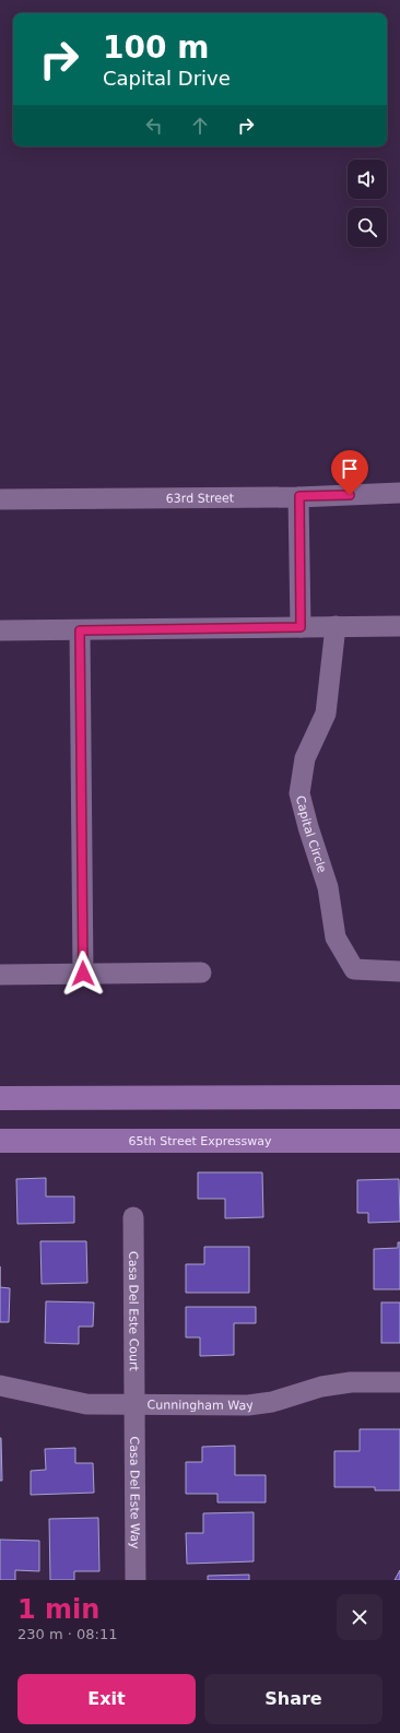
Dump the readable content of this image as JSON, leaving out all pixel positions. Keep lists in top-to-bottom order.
{
  "streets": {
    "main road": ["65th Street Expressway"],
    "street": [
      "63rd Street",
      "Capital Circle",
      "Casa Del Este Court",
      "Cunningham Way",
      "Casa Del Este Way"
    ]
  },
  "crossings": [
    ["Casa Del Este Court", "Cunningham Way"],
    ["Casa Del Este Court", "Casa Del Este Way"],
    ["Cunningham Way", "Casa Del Este Way"]
  ],
  "page": {
    "turn": ["100 m", "Capital Drive"],
    "heading": ["1 min", "230 m · 08:11"],
    "buttons": ["Exit", "Share"]
  }
}
